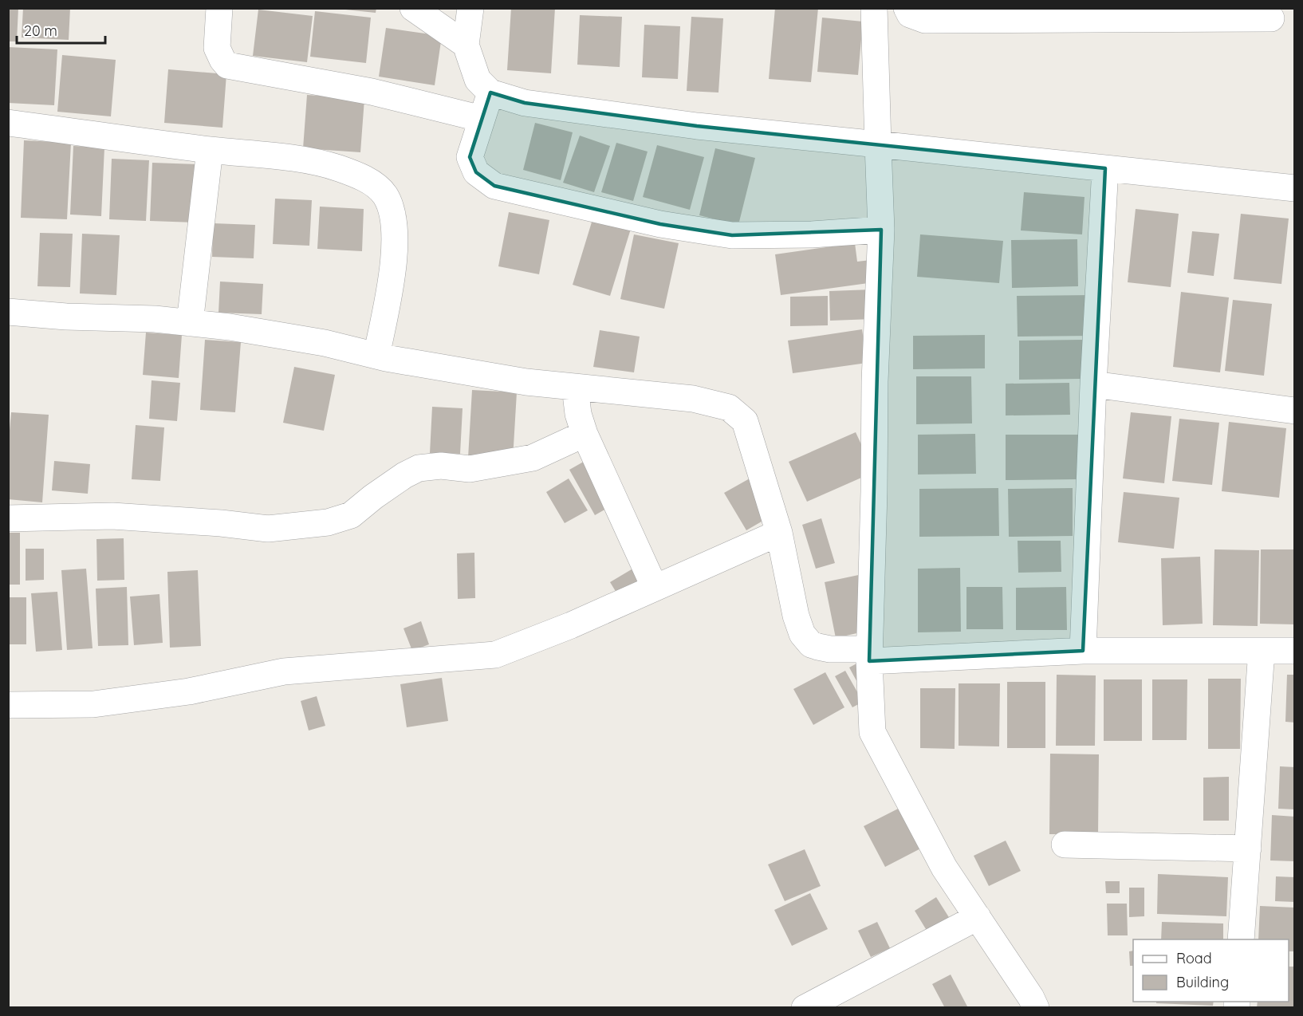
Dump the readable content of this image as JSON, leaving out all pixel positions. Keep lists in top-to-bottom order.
{
  "legend": ["Road", "Building"],
  "scale_bar": "20 m"
}
